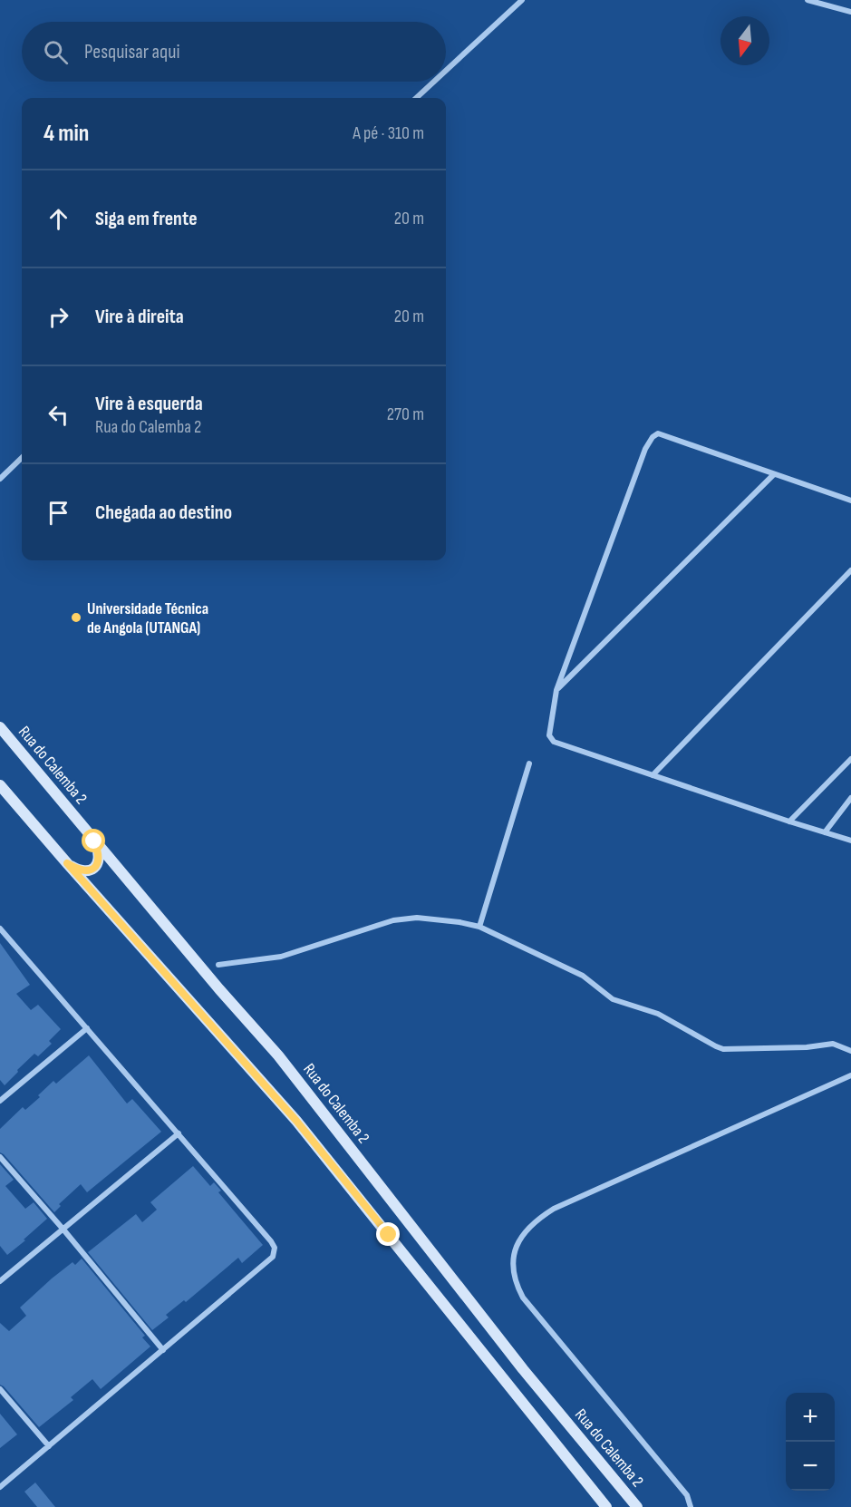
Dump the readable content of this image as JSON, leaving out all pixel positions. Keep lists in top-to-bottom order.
{
  "streets": {
    "main road": ["Rua do Calemba 2"]
  },
  "places": ["Universidade Técnica de Angola (UTANGA)"],
  "north": "bottom",
  "page": {
    "search": "Pesquisar aqui",
    "heading": ["4 min", "A pé · 310 m"],
    "list": [
      ["Siga em frente", "20 m"],
      ["Vire à direita", "20 m"],
      ["Vire à esquerda", "Rua do Calemba 2", "270 m"],
      "Chegada ao destino"
    ],
    "map_buttons": ["+", "−"]
  }
}
